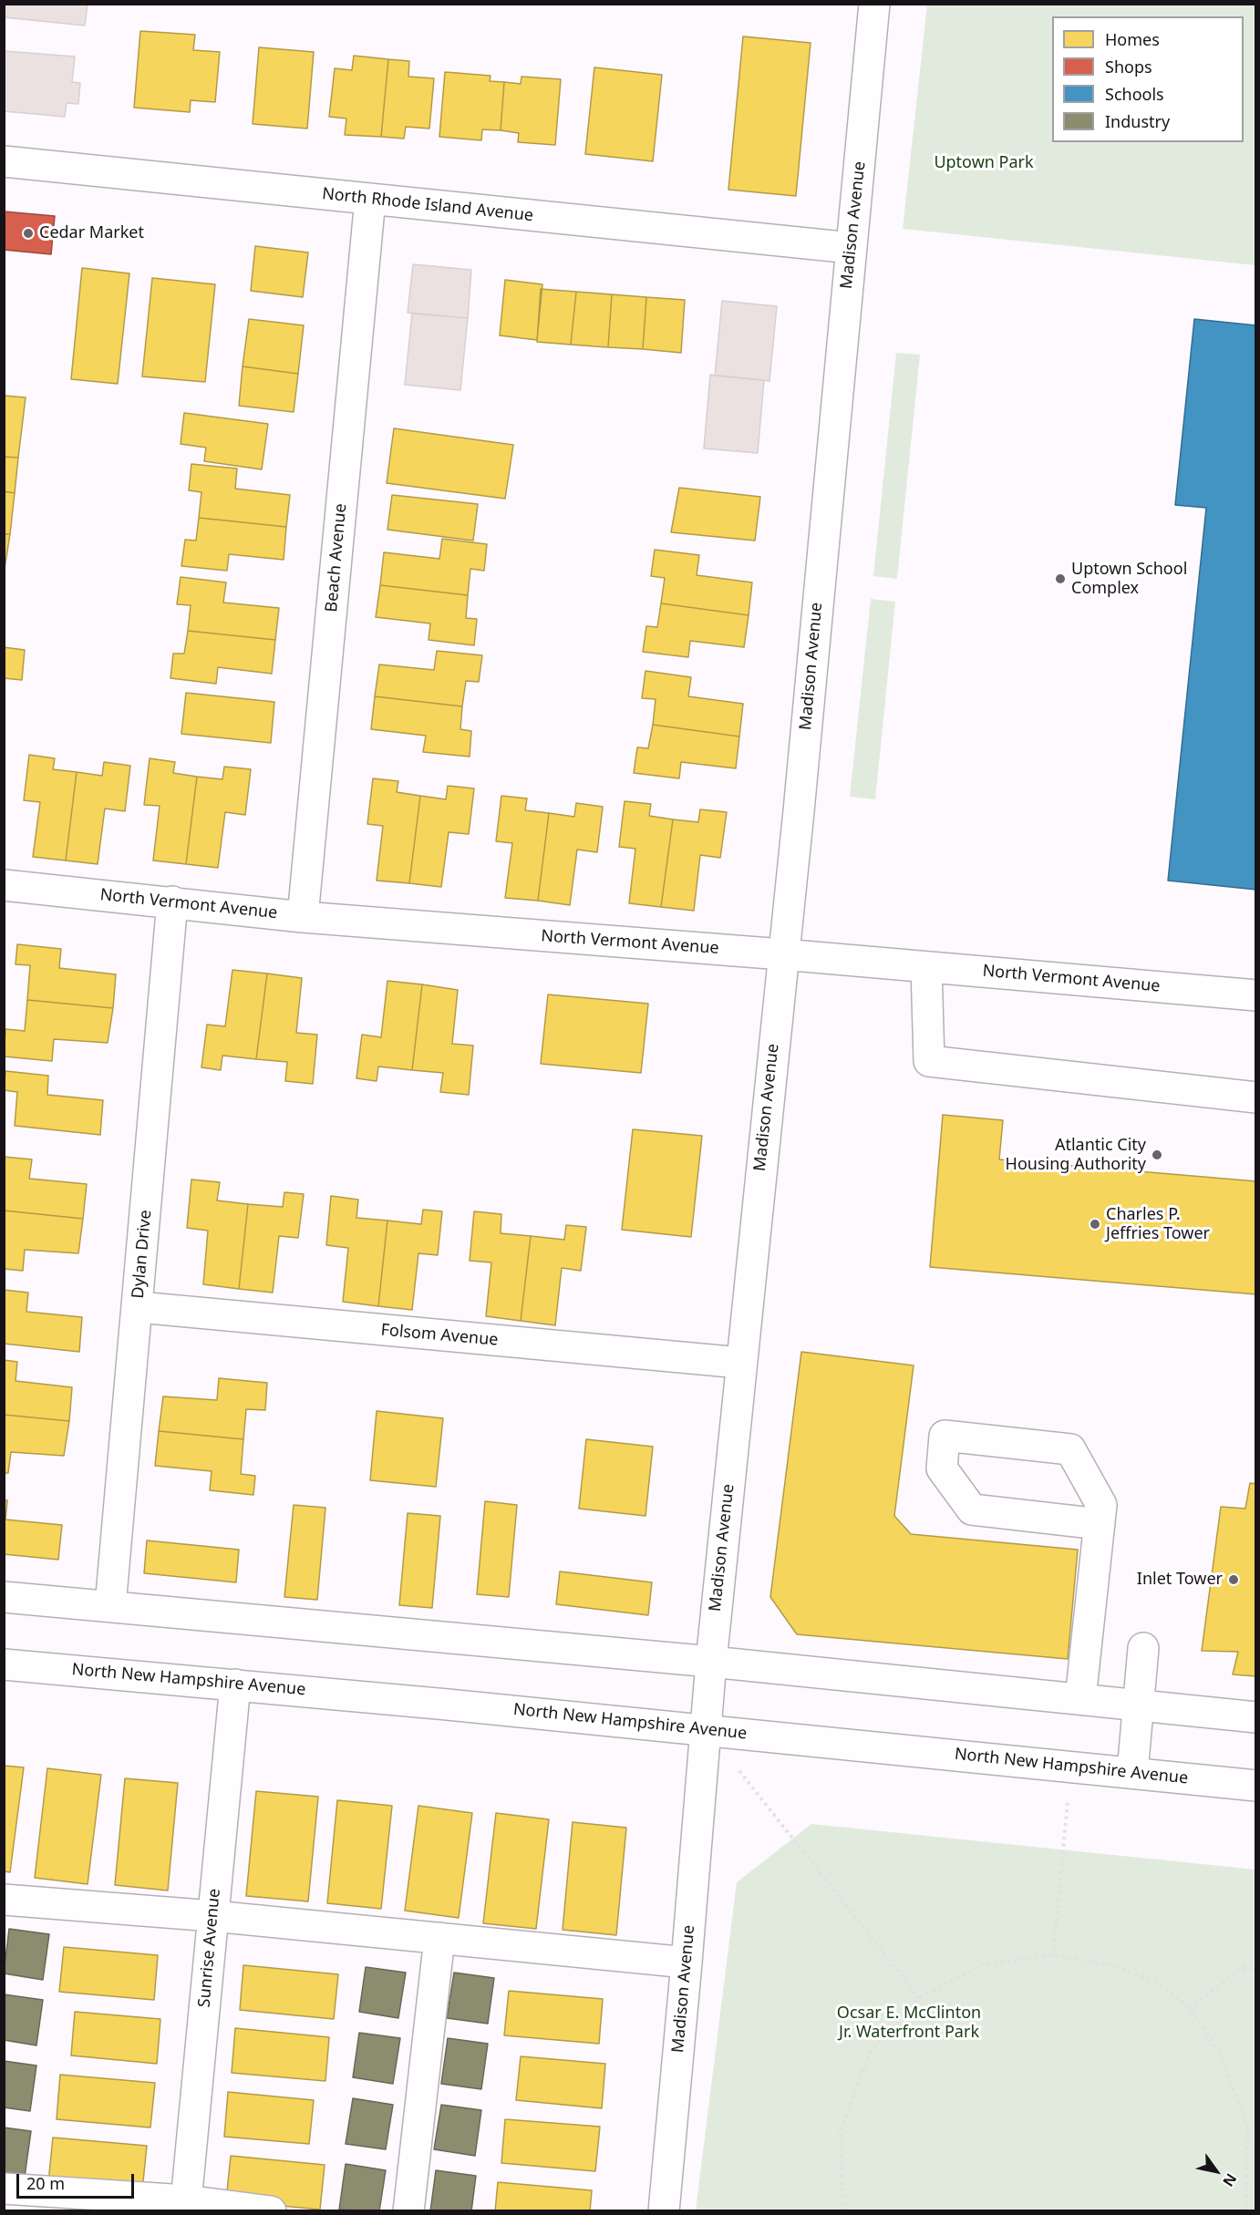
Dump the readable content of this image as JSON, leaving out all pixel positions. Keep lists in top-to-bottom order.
{
  "streets": {
    "street": [
      "North Rhode Island Avenue",
      "Madison Avenue",
      "Beach Avenue",
      "North Vermont Avenue",
      "Dylan Drive",
      "Folsom Avenue",
      "North New Hampshire Avenue",
      "Sunrise Avenue"
    ]
  },
  "crossings": [
    ["North Rhode Island Avenue", "Madison Avenue"],
    ["North Rhode Island Avenue", "Beach Avenue"],
    ["Madison Avenue", "North Vermont Avenue"],
    ["Madison Avenue", "Folsom Avenue"],
    ["Madison Avenue", "North New Hampshire Avenue"],
    ["Beach Avenue", "North Vermont Avenue"],
    ["North Vermont Avenue", "Dylan Drive"],
    ["Dylan Drive", "Folsom Avenue"],
    ["North New Hampshire Avenue", "Sunrise Avenue"]
  ],
  "parks": ["Uptown Park", "Ocsar E. McClinton Jr. Waterfront Park"],
  "places": [
    "Cedar Market",
    "Uptown School Complex",
    "Atlantic City Housing Authority",
    "Charles P. Jeffries Tower",
    "Inlet Tower"
  ],
  "legend": [
    "Homes",
    "Shops",
    "Schools",
    "Industry"
  ],
  "scale_bar": "20 m",
  "north": "bottom right"
}
